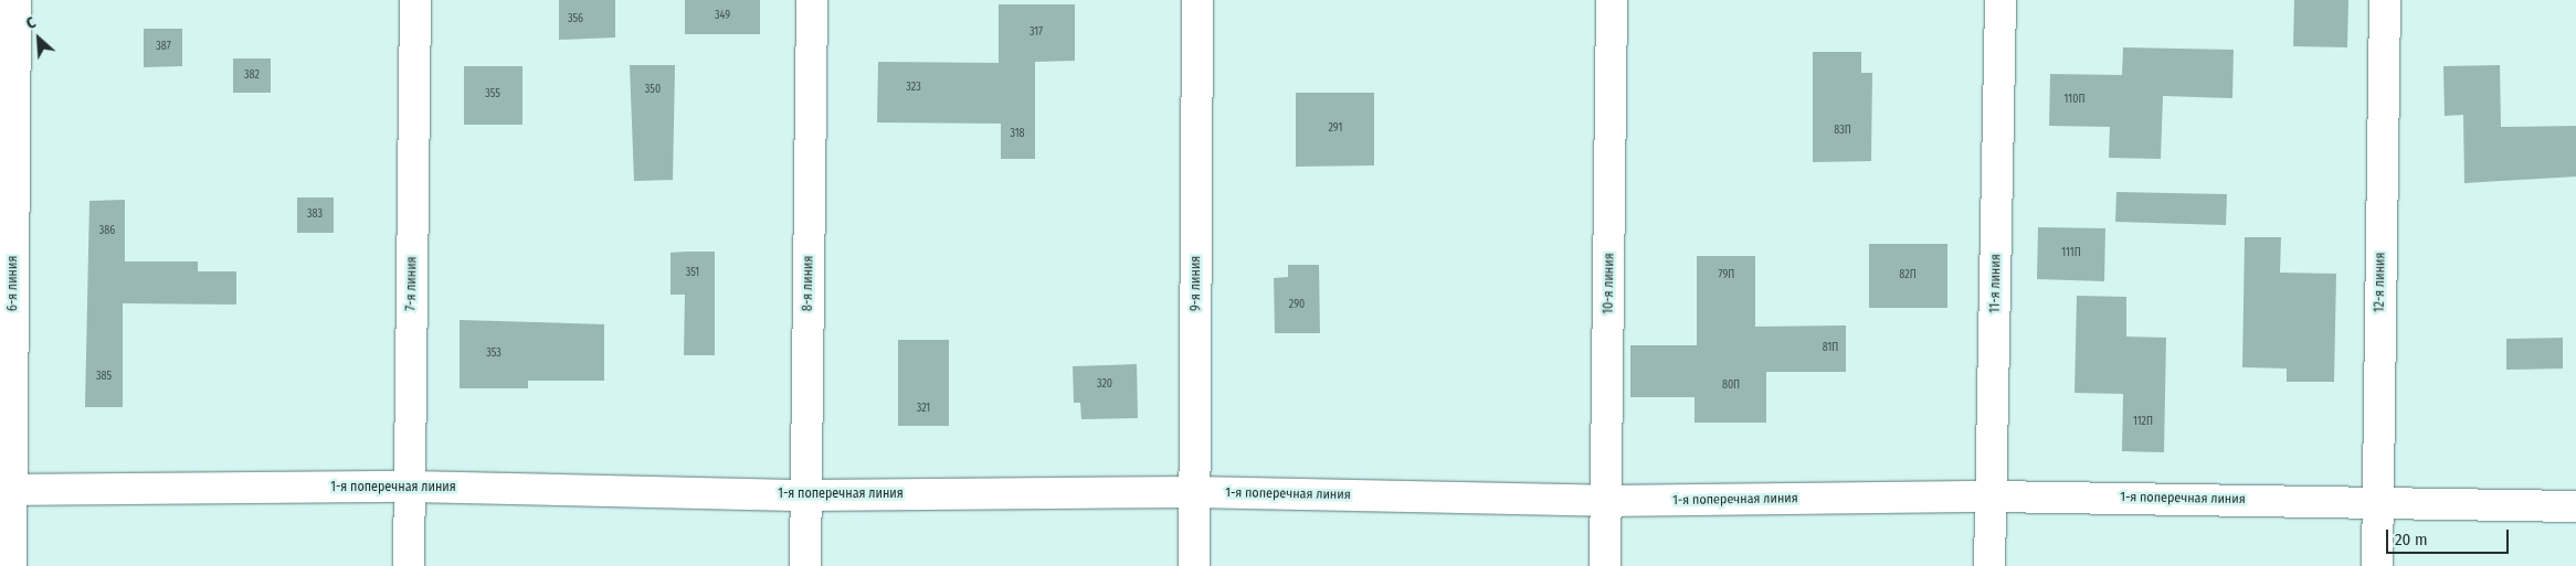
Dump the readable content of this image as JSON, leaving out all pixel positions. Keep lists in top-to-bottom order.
{
  "streets": {
    "street": [
      "12-я линия",
      "6-я линия",
      "7-я линия",
      "8-я линия",
      "9-я линия",
      "10-я линия",
      "11-я линия",
      "1-я поперечная линия"
    ]
  },
  "crossings": [
    ["12-я линия", "1-я поперечная линия"],
    ["6-я линия", "1-я поперечная линия"],
    ["7-я линия", "1-я поперечная линия"],
    ["8-я линия", "1-я поперечная линия"],
    ["9-я линия", "1-я поперечная линия"],
    ["10-я линия", "1-я поперечная линия"],
    ["11-я линия", "1-я поперечная линия"]
  ],
  "house_numbers": [
    "349",
    "356",
    "317",
    "387",
    "382",
    "323",
    "350",
    "355",
    "110П",
    "291",
    "83П",
    "318",
    "383",
    "386",
    "111П",
    "351",
    "79П",
    "82П",
    "290",
    "81П",
    "353",
    "385",
    "320",
    "80П",
    "321",
    "112П"
  ],
  "scale_bar": "20 m",
  "north": "top left"
}
